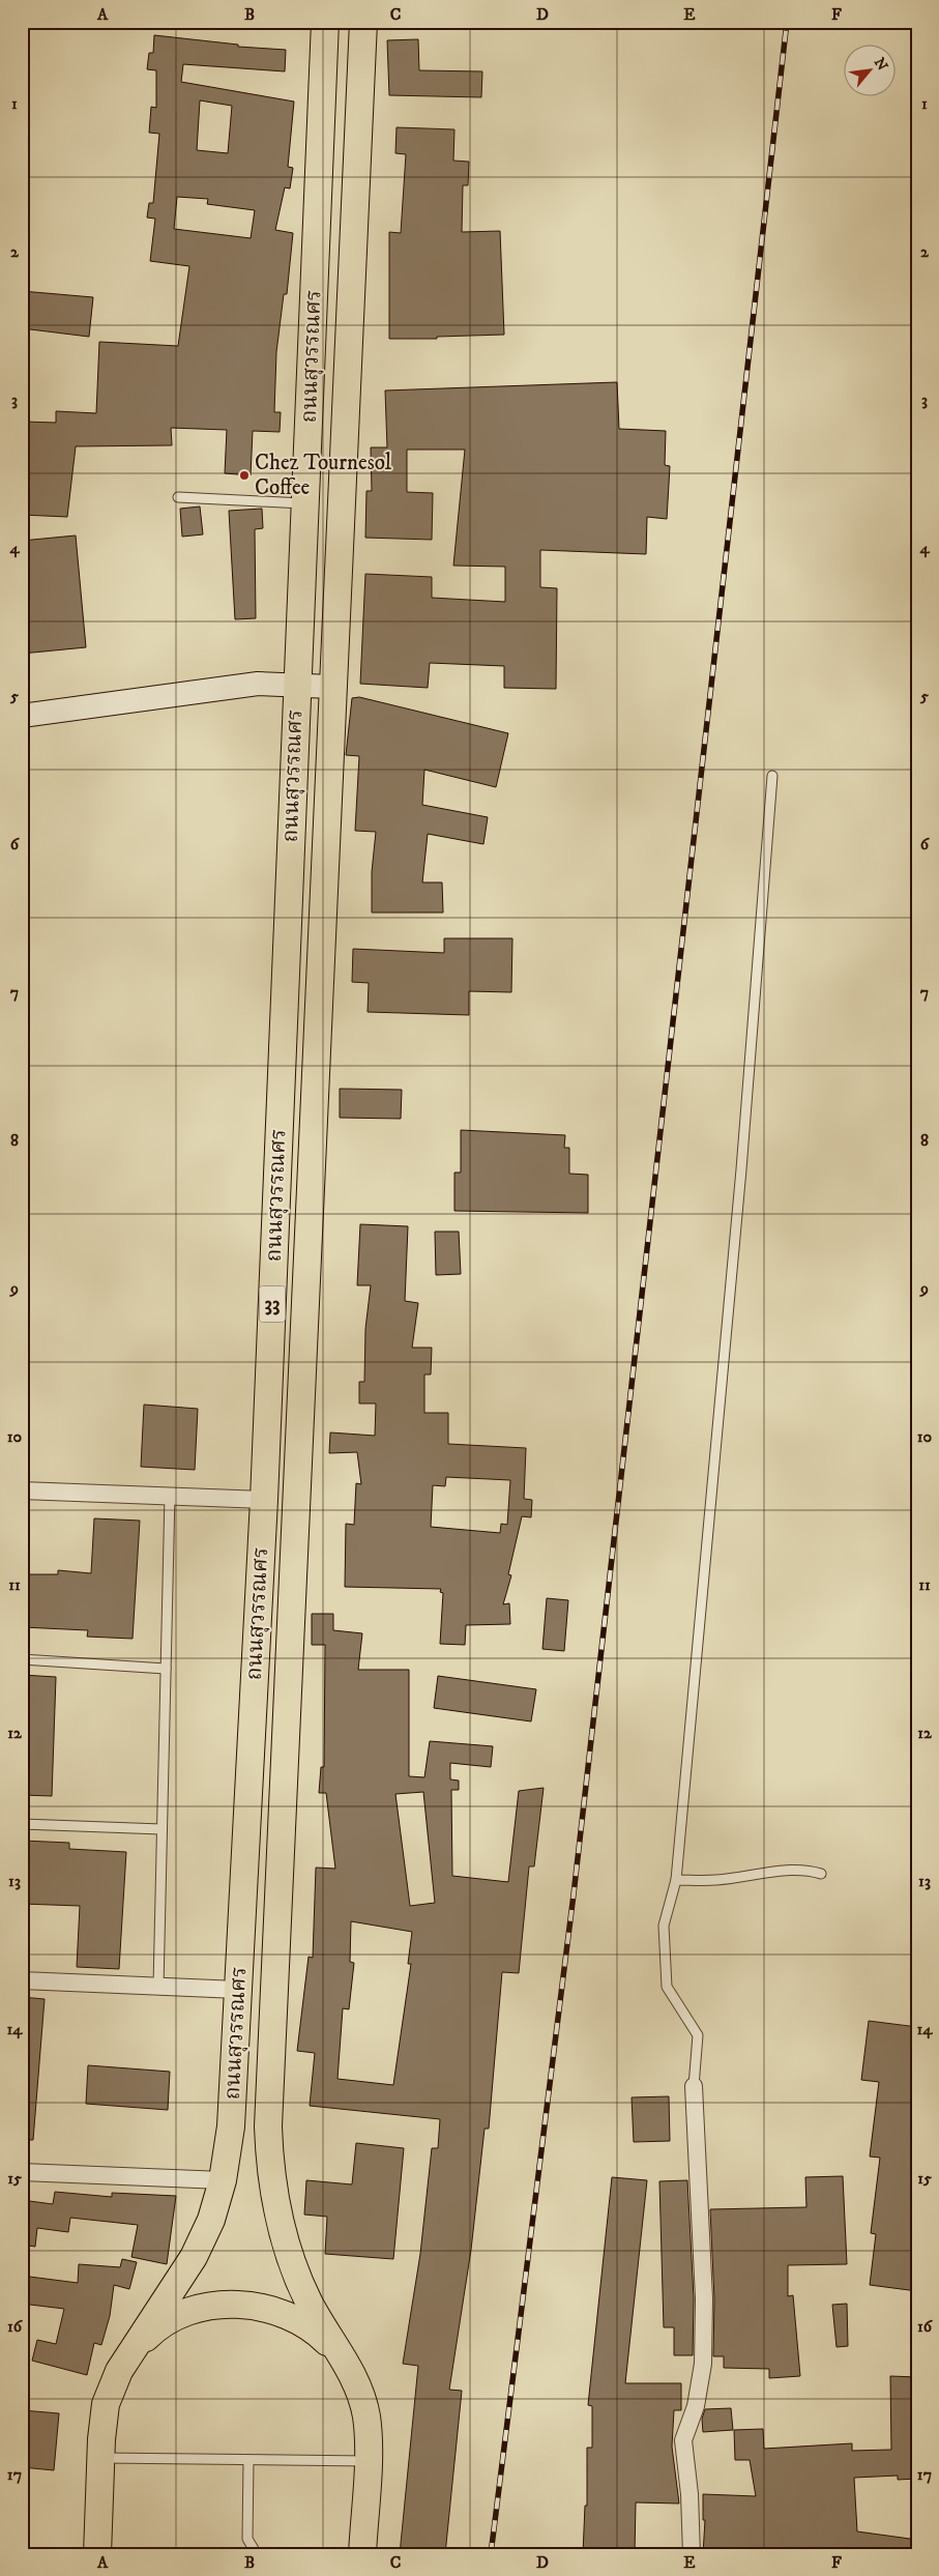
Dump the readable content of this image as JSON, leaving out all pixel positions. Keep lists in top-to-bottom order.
{
  "streets": {
    "main road": ["ถนนสุวรรณศร", "33"]
  },
  "places": ["Chez Tournesol Coffee"],
  "north": "top right",
  "grid": {
    "columns": [
      "A",
      "B",
      "C",
      "D",
      "E",
      "F"
    ],
    "rows": [
      "1",
      "2",
      "3",
      "4",
      "5",
      "6",
      "7",
      "8",
      "9",
      "10",
      "11",
      "12",
      "13",
      "14",
      "15",
      "16",
      "17"
    ]
  }
}
